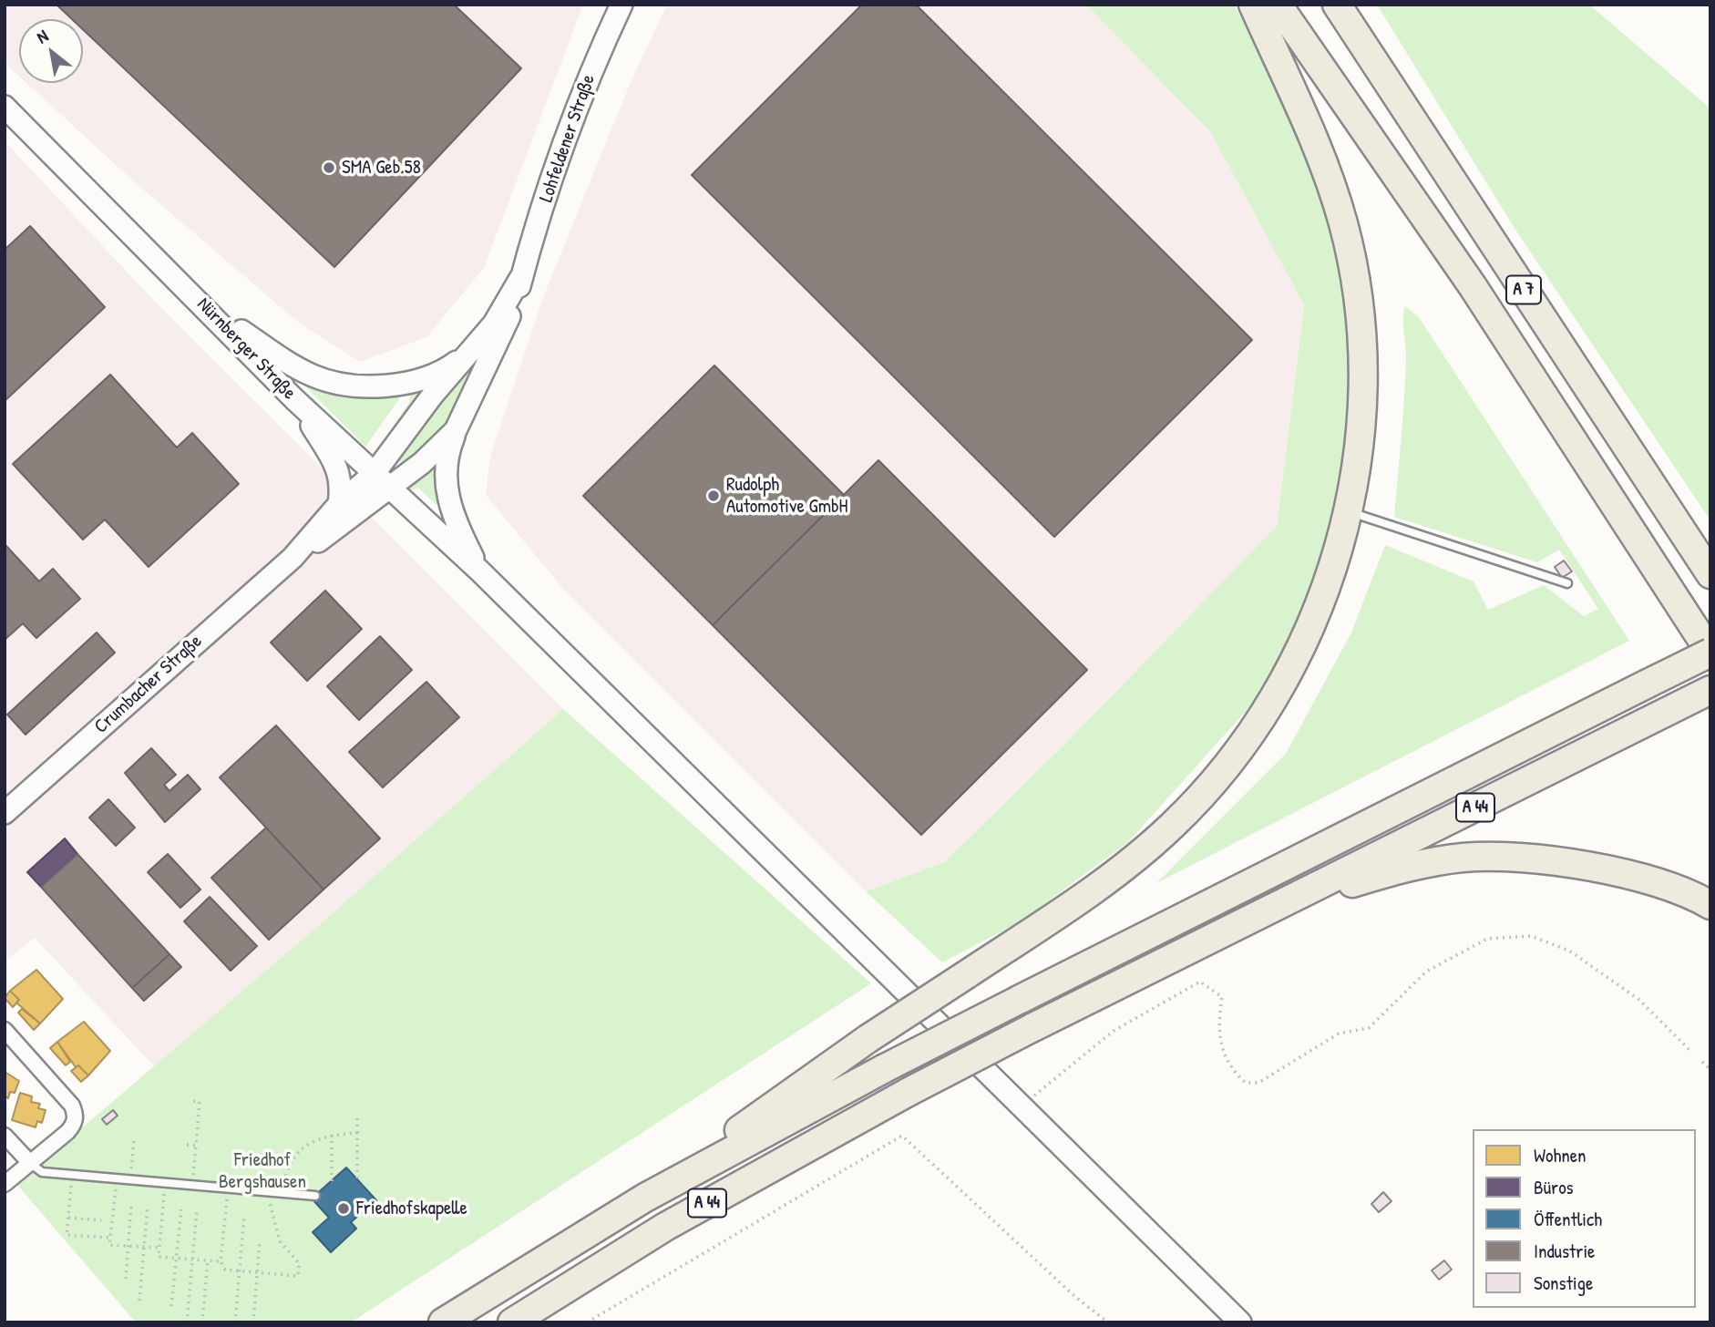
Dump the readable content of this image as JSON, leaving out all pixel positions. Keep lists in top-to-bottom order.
{
  "streets": {
    "highway": ["A 7", "A 44"],
    "main road": ["Lohfeldener Straße", "Nürnberger Straße", "Crumbacher Straße"]
  },
  "crossings": [
    ["Lohfeldener Straße", "Nürnberger Straße"],
    ["Lohfeldener Straße", "Crumbacher Straße"],
    ["Nürnberger Straße", "Crumbacher Straße"]
  ],
  "parks": ["Friedhof Bergshausen"],
  "places": ["SMA Geb.58", "Rudolph Automotive GmbH", "Friedhofskapelle"],
  "legend": [
    "Wohnen",
    "Büros",
    "Öffentlich",
    "Industrie",
    "Sonstige"
  ],
  "north": "top left"
}
